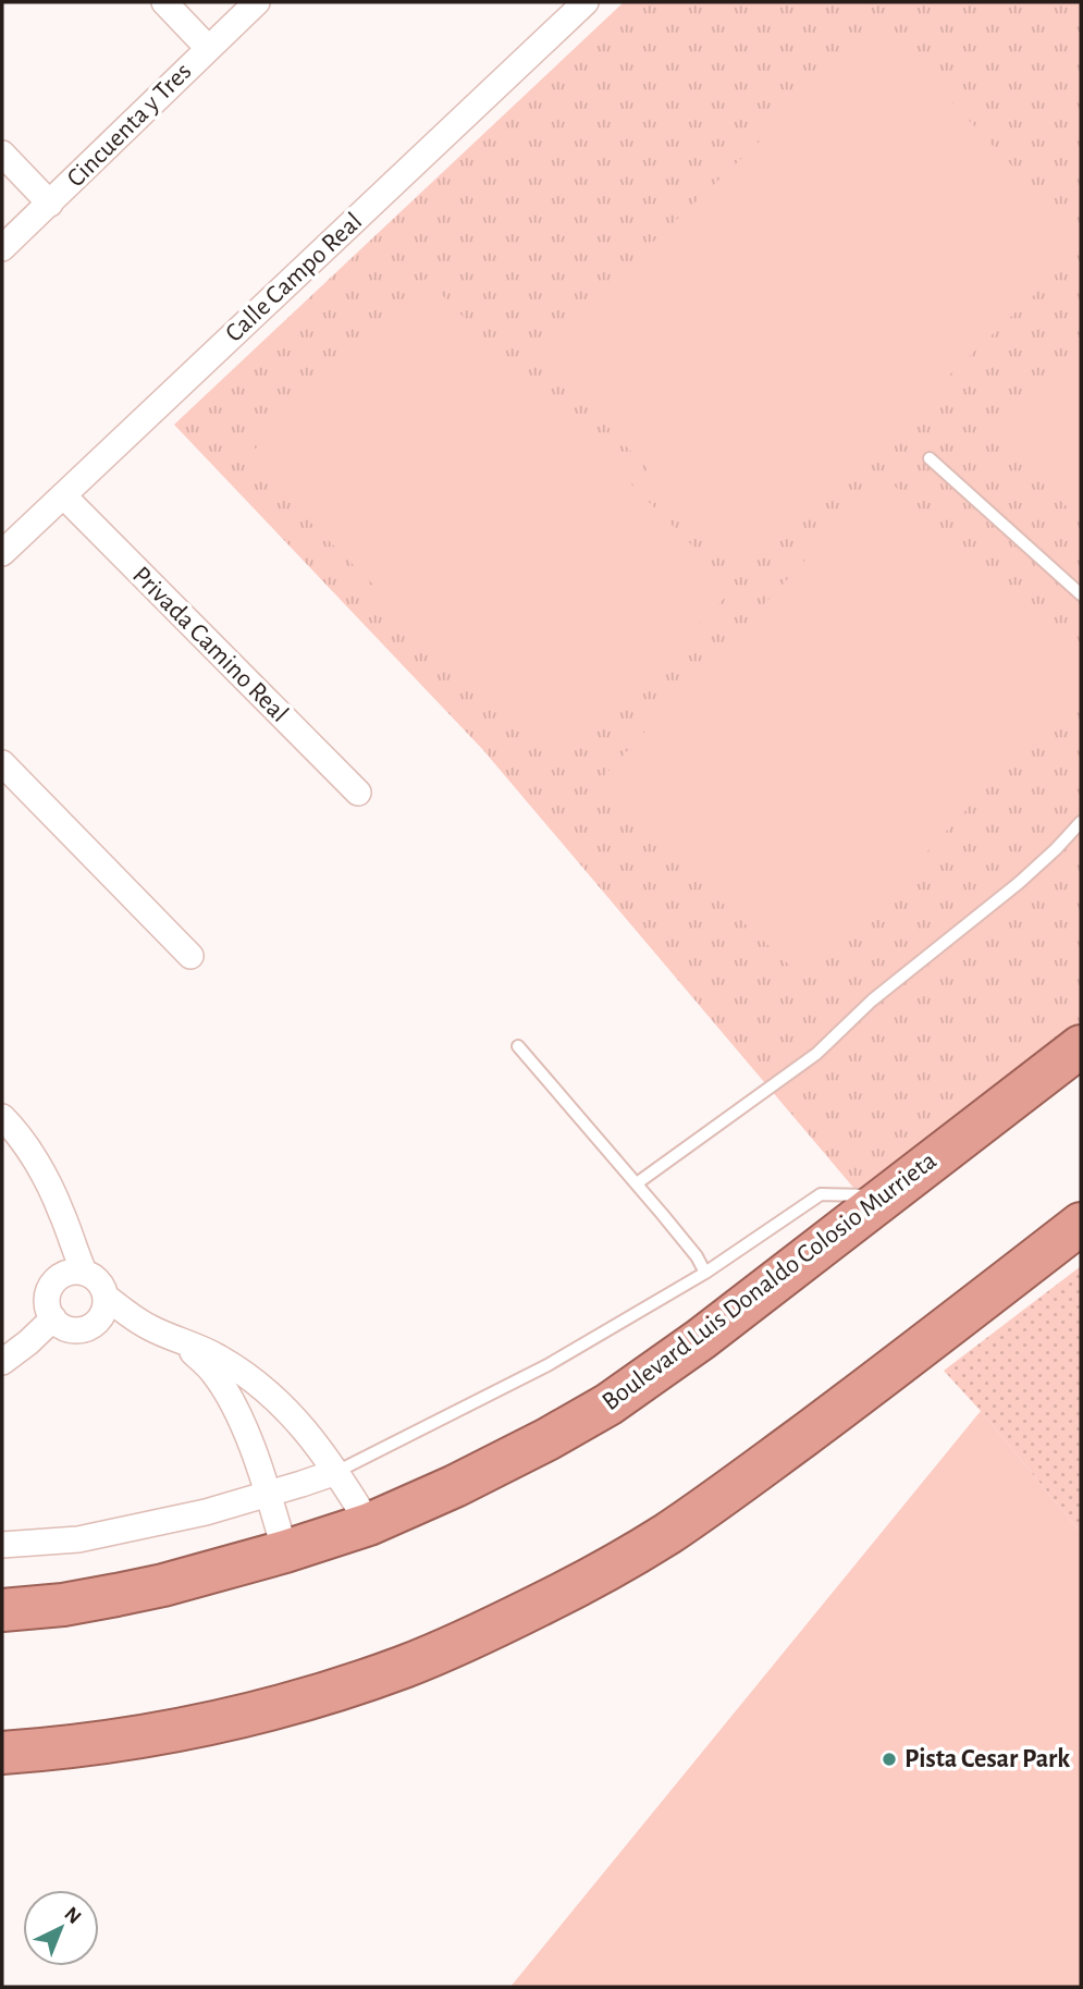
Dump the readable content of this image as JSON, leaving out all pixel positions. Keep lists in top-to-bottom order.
{
  "streets": {
    "highway": ["Boulevard Luis Donaldo Colosio Murrieta"],
    "street": ["Cincuenta y Tres", "Calle Campo Real", "Privada Camino Real"]
  },
  "crossings": [
    ["Calle Campo Real", "Privada Camino Real"]
  ],
  "places": ["Pista Cesar Park"],
  "north": "top right"
}
